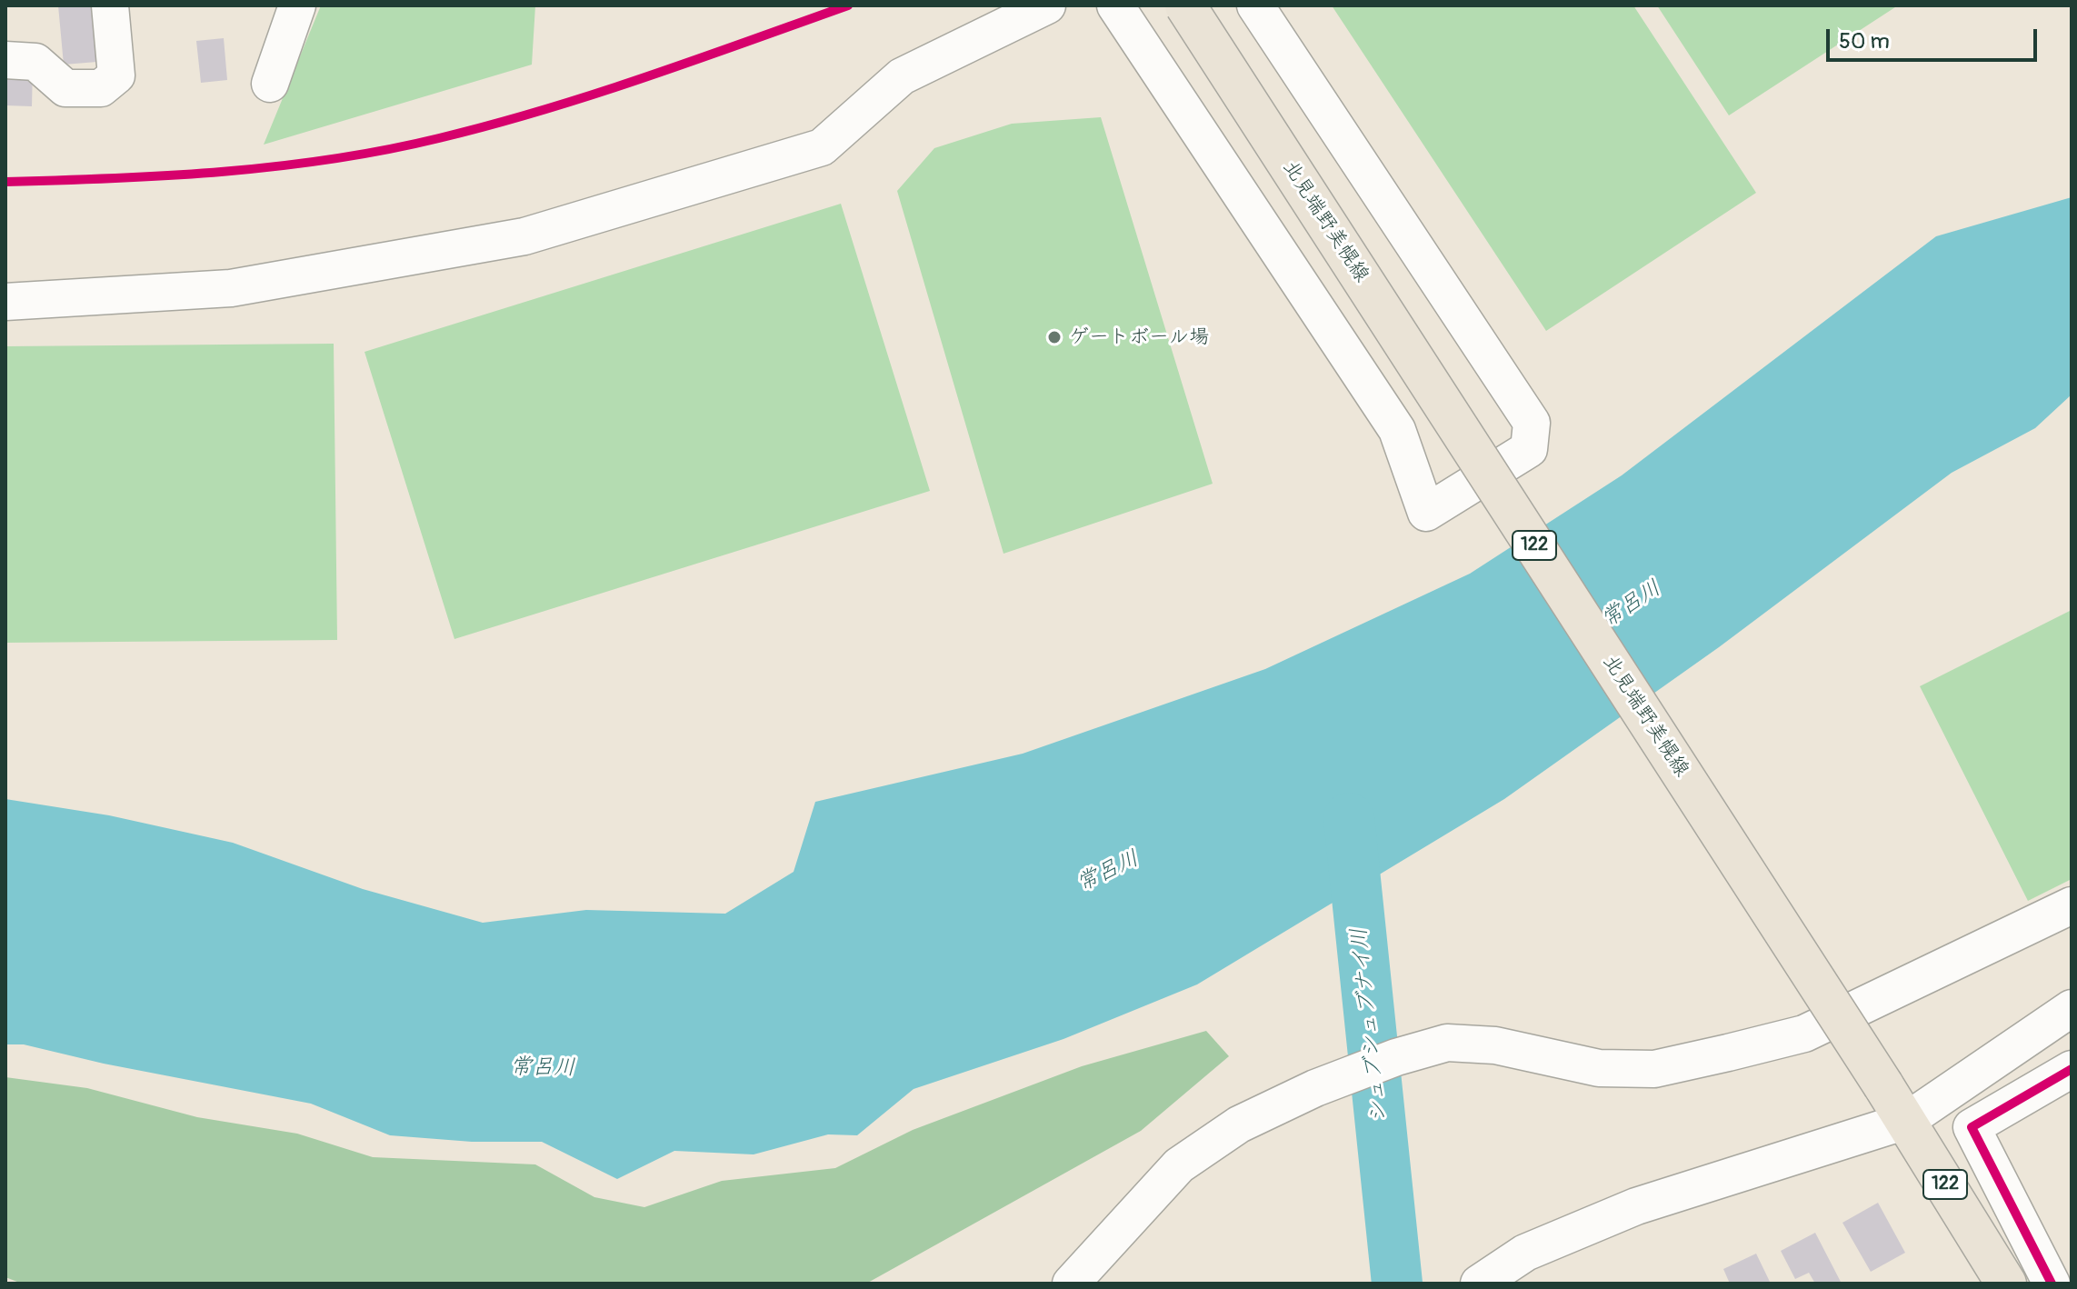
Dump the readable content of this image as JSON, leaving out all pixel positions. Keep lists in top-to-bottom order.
{
  "streets": {
    "main road": ["北見端野美幌線", "122"]
  },
  "water": ["常呂川", "シュブシュブナイ川"],
  "places": ["ゲートボール場"],
  "scale_bar": "50 m"
}
